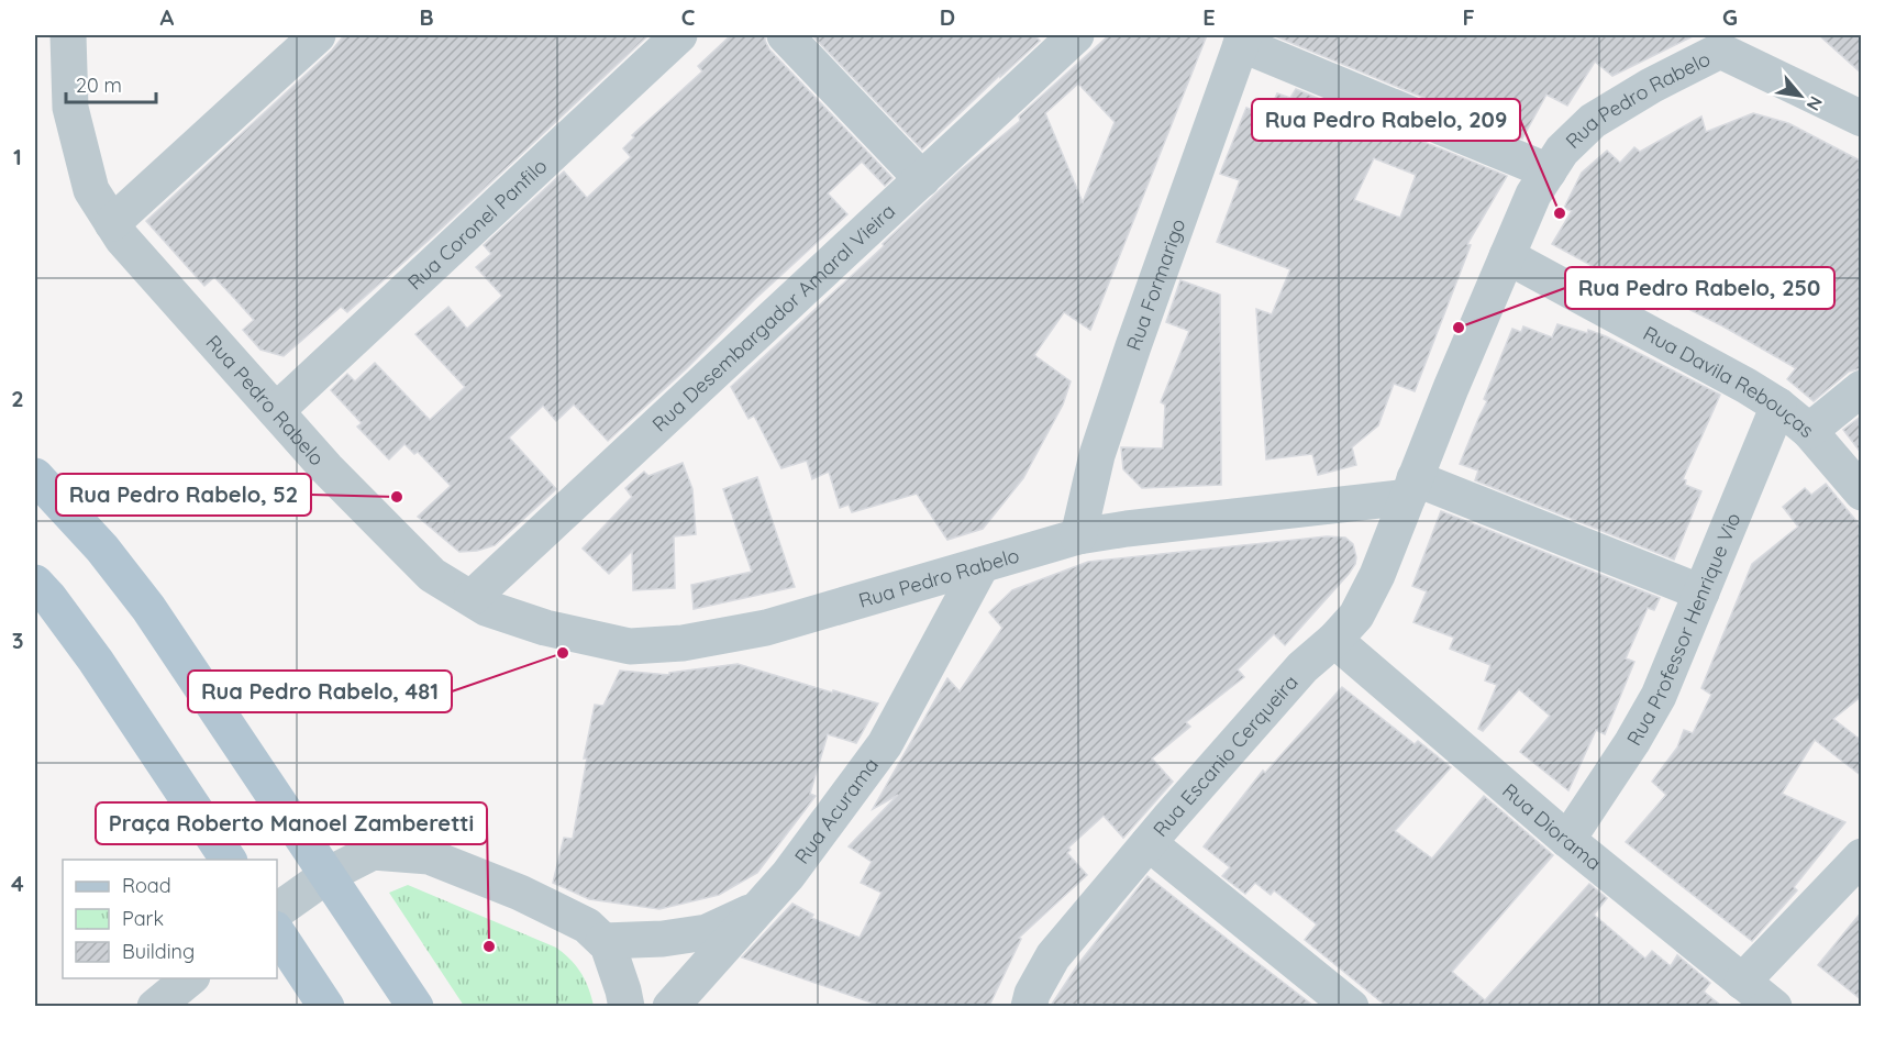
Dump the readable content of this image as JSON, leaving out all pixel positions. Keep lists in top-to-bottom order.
{
  "streets": {
    "street": [
      "Rua Pedro Rabelo",
      "Rua Coronel Panfilo",
      "Rua Formarigo",
      "Rua Desembargador Amaral Vieira",
      "Rua Davila Rebouças",
      "Rua Professor Henrique Vio",
      "Rua Escanio Cerqueira",
      "Rua Acurama",
      "Rua Diorama"
    ]
  },
  "crossings": [
    ["Rua Pedro Rabelo", "Rua Coronel Panfilo"],
    ["Rua Pedro Rabelo", "Rua Formarigo"],
    ["Rua Pedro Rabelo", "Rua Desembargador Amaral Vieira"],
    ["Rua Pedro Rabelo", "Rua Davila Rebouças"],
    ["Rua Pedro Rabelo", "Rua Escanio Cerqueira"],
    ["Rua Pedro Rabelo", "Rua Acurama"],
    ["Rua Davila Rebouças", "Rua Professor Henrique Vio"],
    ["Rua Professor Henrique Vio", "Rua Diorama"],
    ["Rua Escanio Cerqueira", "Rua Diorama"]
  ],
  "places": [
    "Rua Pedro Rabelo, 209",
    "Rua Pedro Rabelo, 250",
    "Rua Pedro Rabelo, 52",
    "Rua Pedro Rabelo, 481",
    "Praça Roberto Manoel Zamberetti"
  ],
  "legend": ["Road", "Park", "Building"],
  "scale_bar": "20 m",
  "north": "bottom right",
  "grid": {
    "columns": [
      "A",
      "B",
      "C",
      "D",
      "E",
      "F",
      "G"
    ],
    "rows": [
      "1",
      "2",
      "3",
      "4"
    ]
  }
}
